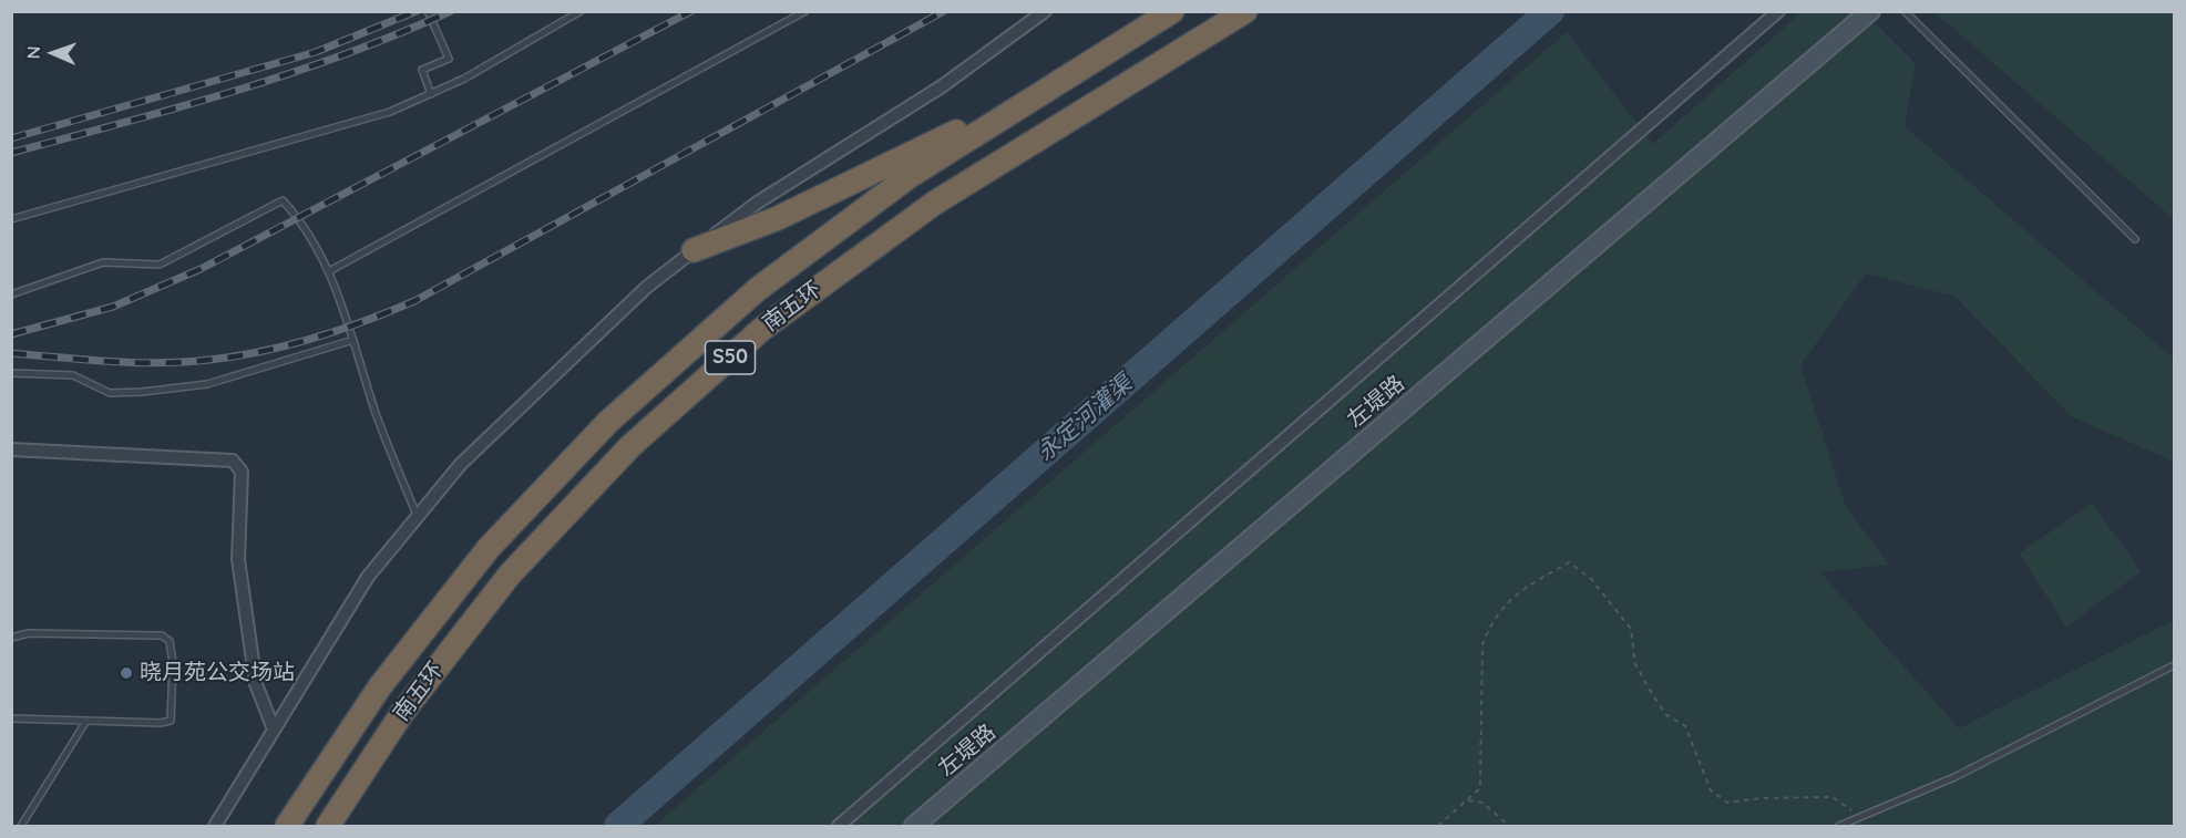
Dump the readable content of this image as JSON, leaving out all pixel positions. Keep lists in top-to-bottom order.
{
  "streets": {
    "highway": ["南五环", "S50"],
    "main road": ["左堤路"]
  },
  "water": ["永定河灌渠"],
  "places": ["晓月苑公交场站"],
  "north": "left"
}
